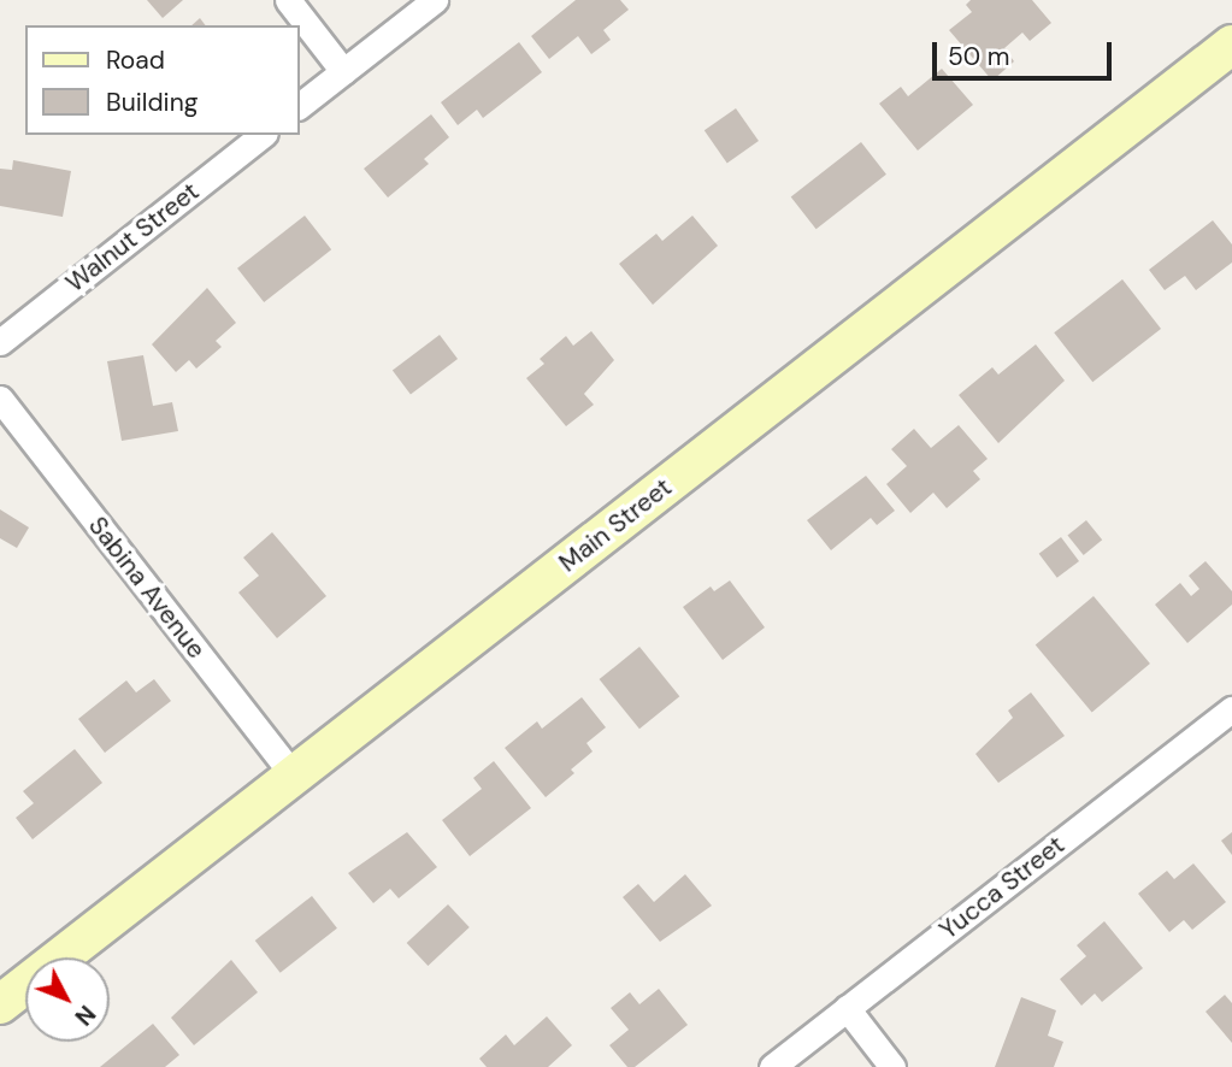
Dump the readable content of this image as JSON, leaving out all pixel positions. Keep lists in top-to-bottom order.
{
  "streets": {
    "main road": ["Main Street"],
    "street": ["Walnut Street", "Sabina Avenue", "Yucca Street"]
  },
  "crossings": [
    ["Main Street", "Sabina Avenue"]
  ],
  "legend": ["Road", "Building"],
  "scale_bar": "50 m",
  "north": "bottom right"
}
